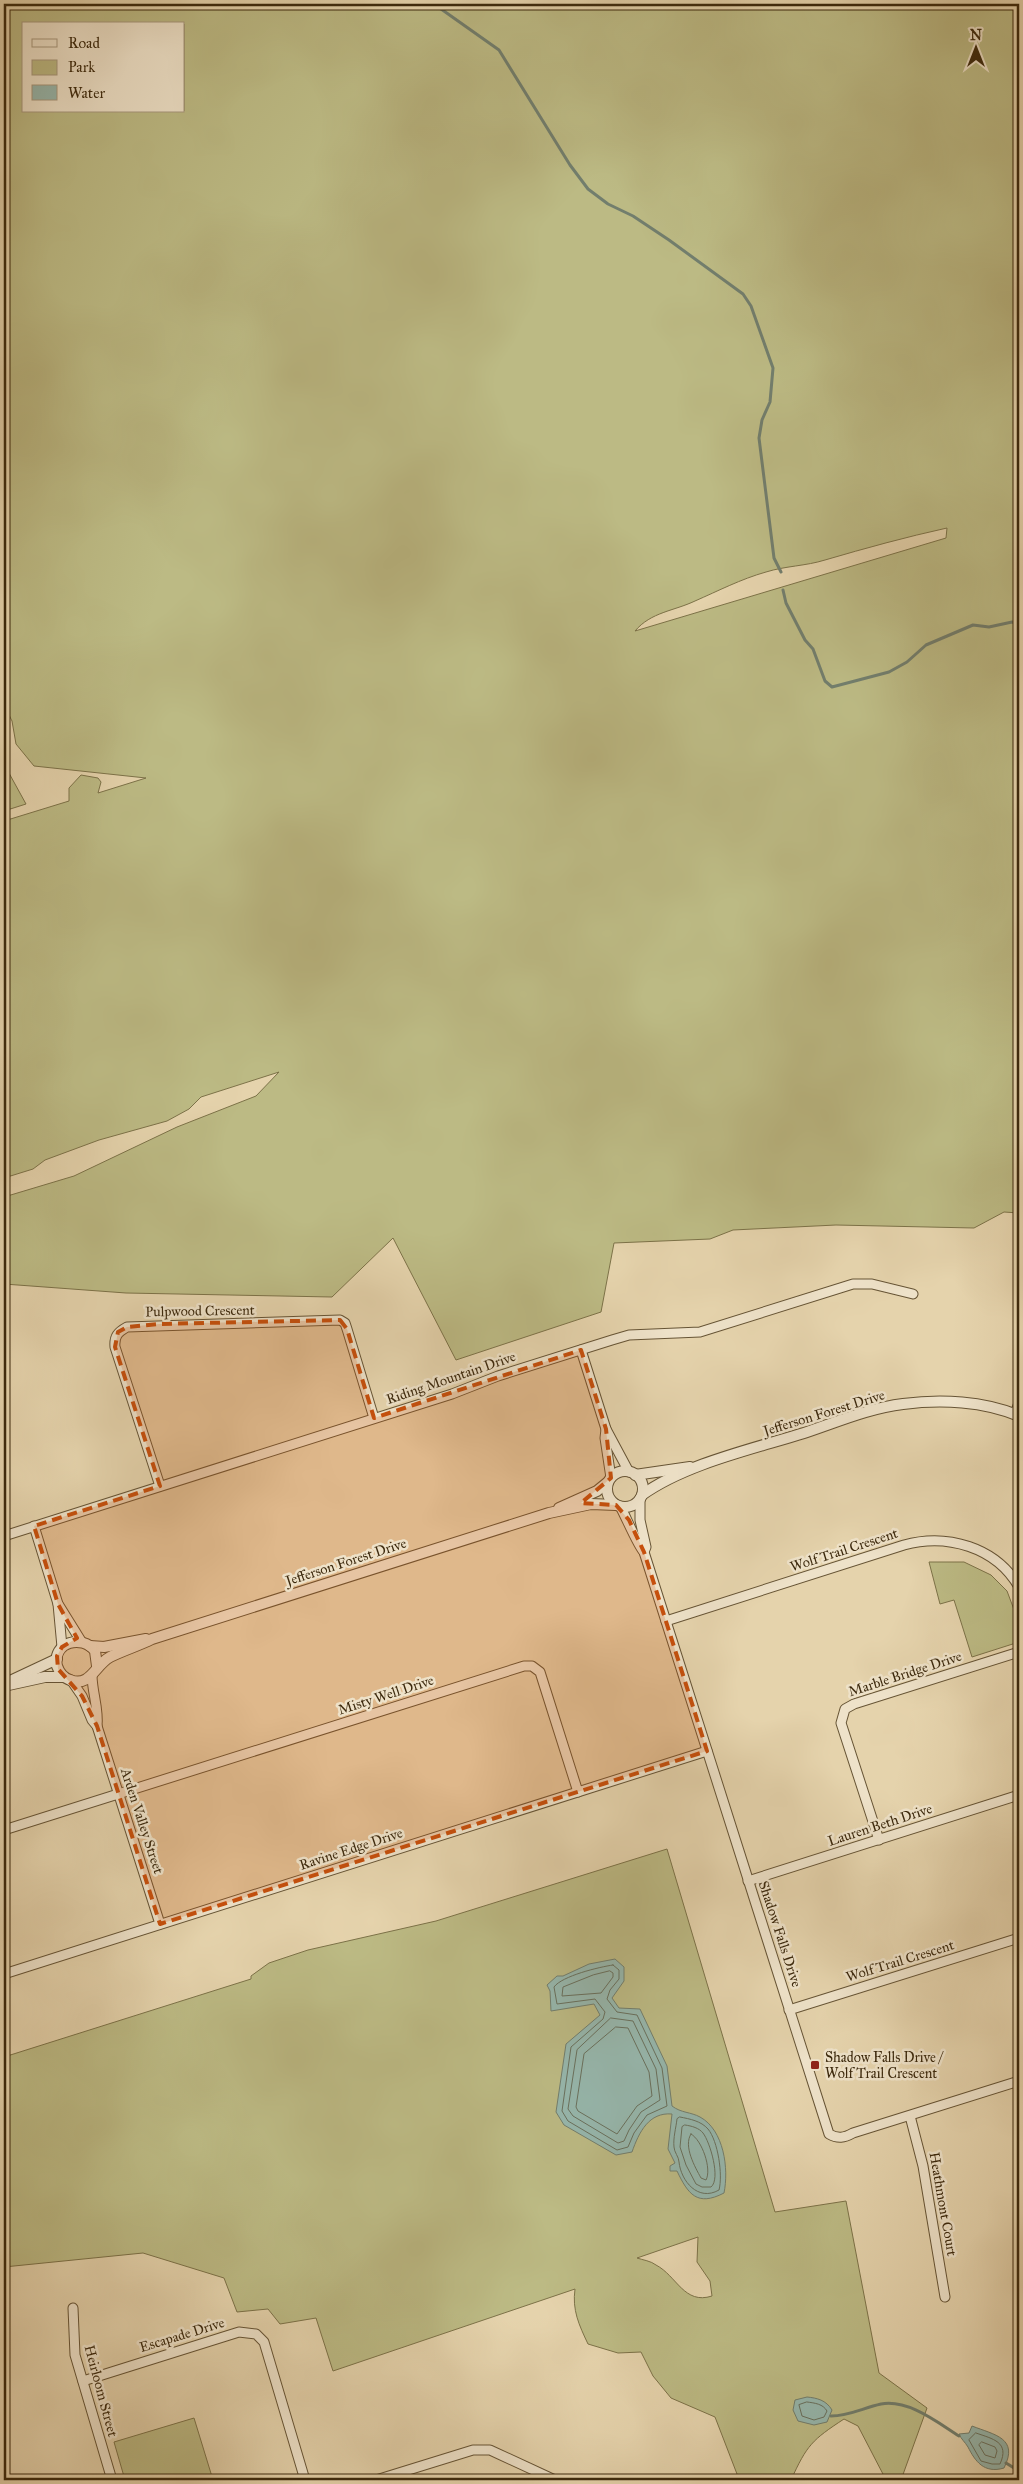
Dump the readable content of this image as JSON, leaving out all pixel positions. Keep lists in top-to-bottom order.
{
  "streets": {
    "street": [
      "Pulpwood Crescent",
      "Riding Mountain Drive",
      "Jefferson Forest Drive",
      "Wolf Trail Crescent",
      "Marble Bridge Drive",
      "Misty Well Drive",
      "Arden Valley Street",
      "Lauren Beth Drive",
      "Ravine Edge Drive",
      "Shadow Falls Drive",
      "Heathmont Court",
      "Escapade Drive",
      "Heirloom Street"
    ]
  },
  "crossings": [
    ["Pulpwood Crescent", "Riding Mountain Drive"],
    ["Jefferson Forest Drive", "Arden Valley Street"],
    ["Jefferson Forest Drive", "Shadow Falls Drive"],
    ["Wolf Trail Crescent", "Shadow Falls Drive"],
    ["Marble Bridge Drive", "Lauren Beth Drive"],
    ["Misty Well Drive", "Arden Valley Street"],
    ["Misty Well Drive", "Ravine Edge Drive"],
    ["Arden Valley Street", "Ravine Edge Drive"],
    ["Lauren Beth Drive", "Shadow Falls Drive"],
    ["Ravine Edge Drive", "Shadow Falls Drive"],
    ["Shadow Falls Drive", "Heathmont Court"],
    ["Escapade Drive", "Heirloom Street"]
  ],
  "places": {
    "transit": ["Shadow Falls Drive / Wolf Trail Crescent"]
  },
  "legend": ["Road", "Park", "Water"],
  "north": "top"
}
